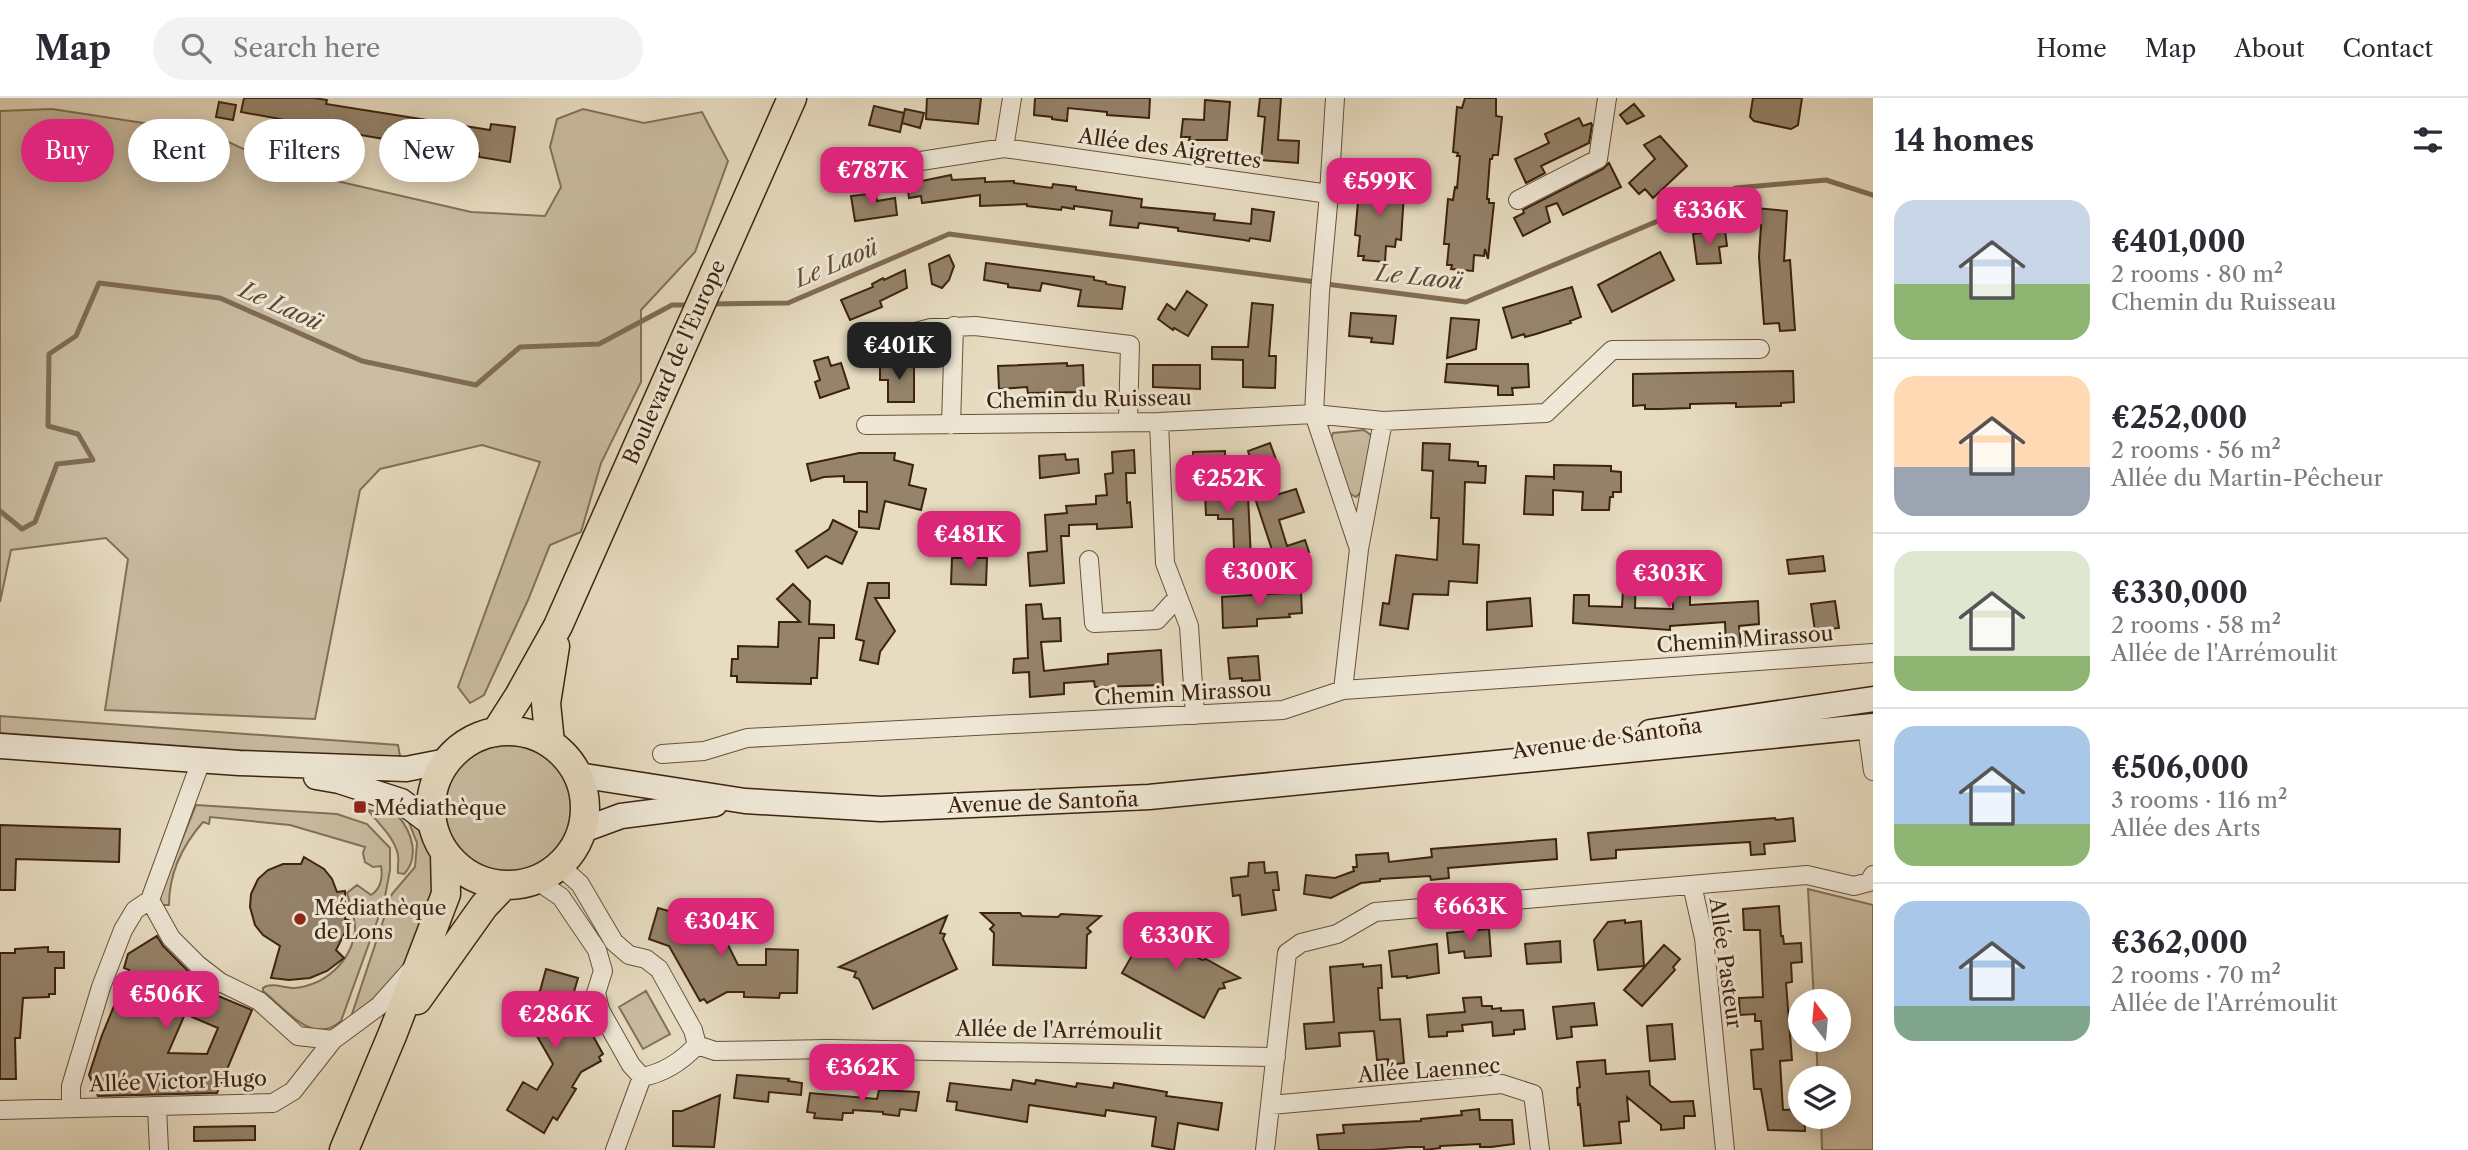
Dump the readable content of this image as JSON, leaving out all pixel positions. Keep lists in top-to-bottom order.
{
  "streets": {
    "main road": ["Boulevard de l'Europe", "Avenue de Santoña"],
    "street": [
      "Allée des Aigrettes",
      "Chemin du Ruisseau",
      "Chemin Mirassou",
      "Allée Pasteur",
      "Allée de l'Arrémoulit",
      "Allée Laennec",
      "Allée Victor Hugo"
    ]
  },
  "crossings": [
    ["Boulevard de l'Europe", "Avenue de Santoña"]
  ],
  "water": ["Le Laoü"],
  "places": {
    "transit": ["Médiathèque"],
    "other": ["Médiathèque de Lons"]
  },
  "north": "top",
  "page": {
    "header": "Map",
    "search": "Search here",
    "nav": [
      "Home",
      "Map",
      "About",
      "Contact"
    ],
    "heading": "14 homes",
    "chip": [
      "Buy",
      "Rent",
      "Filters",
      "New"
    ],
    "price": [
      "€787K",
      "€599K",
      "€336K",
      "€401K",
      "€252K",
      "€481K",
      "€300K",
      "€303K",
      "€663K",
      "€304K",
      "€330K",
      "€506K",
      "€286K",
      "€362K"
    ],
    "list": [
      {
        "name": "€401,000",
        "note": "2 rooms · 80 m² · Chemin du Ruisseau"
      },
      {
        "name": "€252,000",
        "note": "2 rooms · 56 m² · Allée du Martin-Pêcheur"
      },
      {
        "name": "€330,000",
        "note": "2 rooms · 58 m² · Allée de l'Arrémoulit"
      },
      {
        "name": "€506,000",
        "note": "3 rooms · 116 m² · Allée des Arts"
      },
      {
        "name": "€362,000",
        "note": "2 rooms · 70 m² · Allée de l'Arrémoulit"
      }
    ]
  }
}
